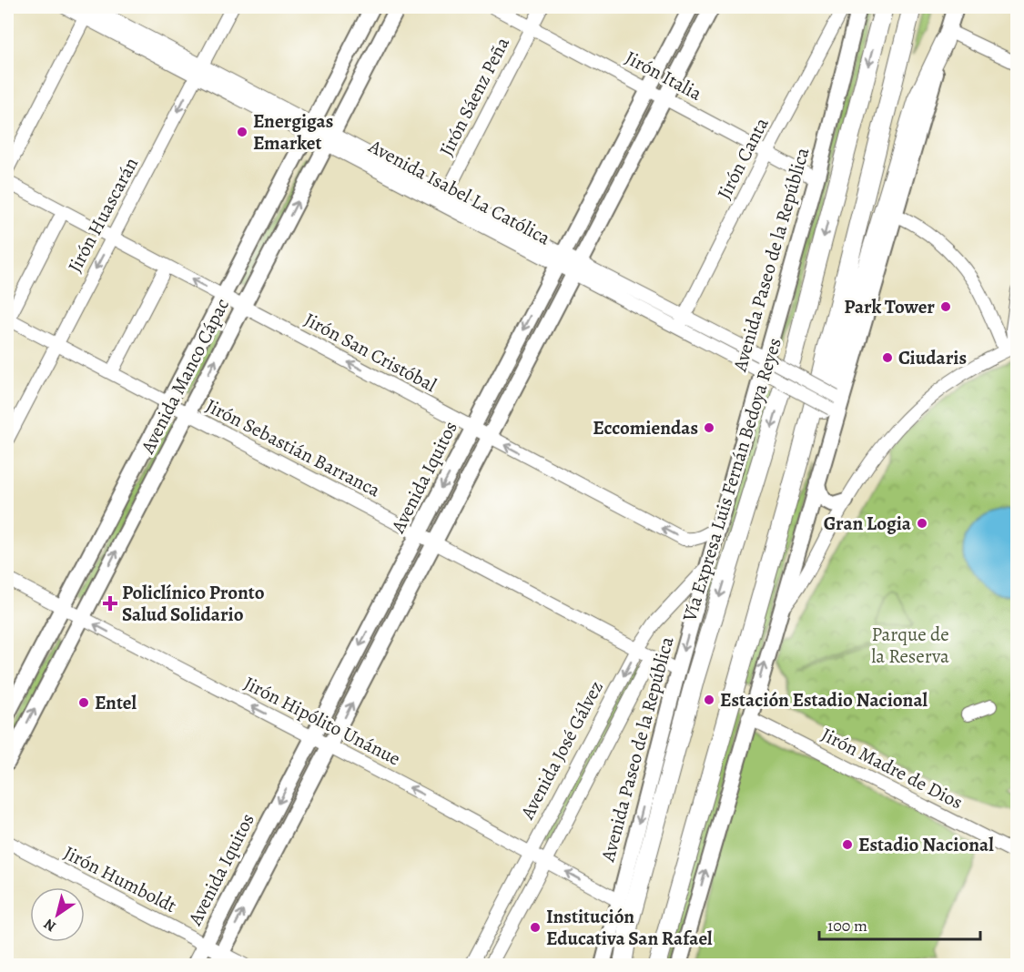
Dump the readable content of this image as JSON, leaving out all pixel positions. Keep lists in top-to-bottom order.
{
  "streets": {
    "highway": ["Vía Expresa Luis Fernán Bedoya Reyes"],
    "main road": ["Avenida Paseo de la República", "Avenida Manco Cápac", "Avenida Iquitos"],
    "street": [
      "Jirón Italia",
      "Jirón Sáenz Peña",
      "Jirón Canta",
      "Avenida Isabel La Católica",
      "Jirón Huascarán",
      "Jirón San Cristóbal",
      "Jirón Sebastián Barranca",
      "Jirón Hipólito Unánue",
      "Avenida José Gálvez",
      "Jirón Madre de Dios",
      "Jirón Humboldt"
    ]
  },
  "crossings": [
    ["Jirón Italia", "Jirón Sáenz Peña"],
    ["Jirón Italia", "Jirón Canta"],
    ["Jirón Italia", "Avenida Paseo de la República"],
    ["Jirón Italia", "Avenida Iquitos"],
    ["Jirón Sáenz Peña", "Avenida Isabel La Católica"],
    ["Jirón Canta", "Avenida Isabel La Católica"],
    ["Avenida Isabel La Católica", "Jirón Huascarán"],
    ["Avenida Isabel La Católica", "Avenida Paseo de la República"],
    ["Avenida Isabel La Católica", "Avenida Manco Cápac"],
    ["Avenida Isabel La Católica", "Avenida Iquitos"],
    ["Jirón Huascarán", "Jirón San Cristóbal"],
    ["Jirón Huascarán", "Jirón Sebastián Barranca"],
    ["Avenida Paseo de la República", "Jirón San Cristóbal"],
    ["Avenida Paseo de la República", "Jirón Sebastián Barranca"],
    ["Avenida Paseo de la República", "Jirón Hipólito Unánue"],
    ["Avenida Paseo de la República", "Avenida José Gálvez"],
    ["Jirón San Cristóbal", "Avenida Manco Cápac"],
    ["Jirón San Cristóbal", "Avenida Iquitos"],
    ["Avenida Manco Cápac", "Jirón Sebastián Barranca"],
    ["Avenida Manco Cápac", "Jirón Hipólito Unánue"],
    ["Jirón Sebastián Barranca", "Avenida Iquitos"],
    ["Jirón Sebastián Barranca", "Avenida José Gálvez"],
    ["Avenida Iquitos", "Jirón Hipólito Unánue"],
    ["Avenida Iquitos", "Jirón Humboldt"],
    ["Jirón Hipólito Unánue", "Avenida José Gálvez"]
  ],
  "one_way": ["Jirón San Cristóbal", "Jirón Hipólito Unánue"],
  "parks": ["Parque de la Reserva"],
  "places": {
    "other": [
      "Energigas Emarket",
      "Park Tower",
      "Ciudaris",
      "Eccomiendas",
      "Gran Logia",
      "Estación Estadio Nacional",
      "Entel",
      "Estadio Nacional",
      "Institución Educativa San Rafael"
    ],
    "health": ["Policlínico Pronto Salud Solidario"]
  },
  "scale_bar": "100 m",
  "north": "bottom left"
}
